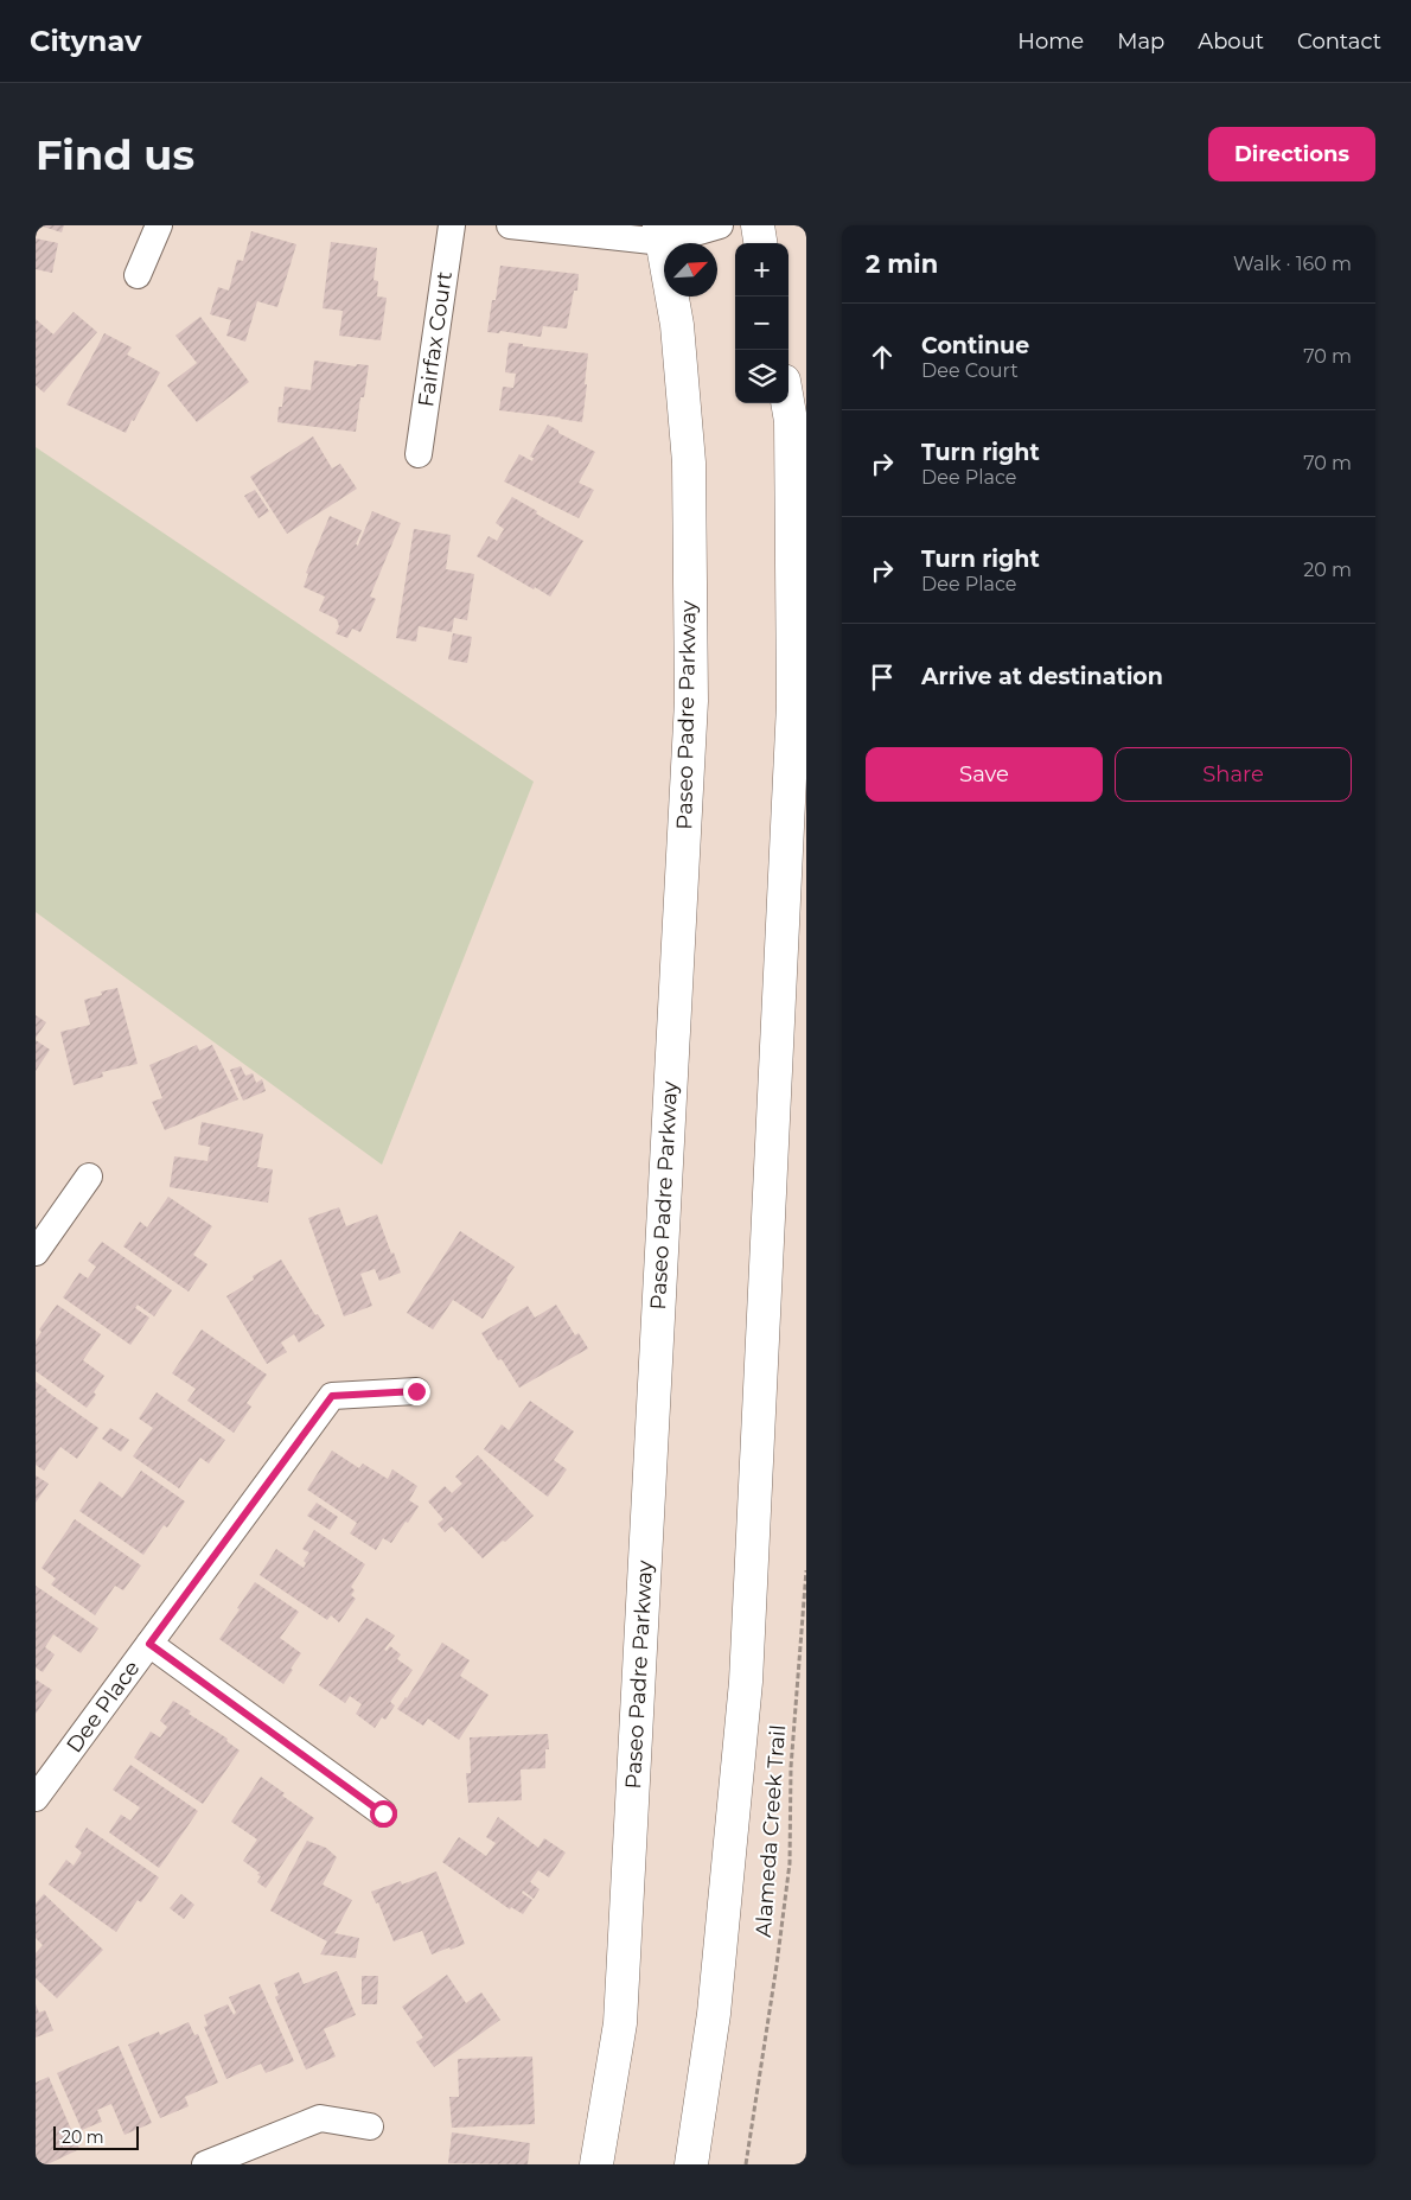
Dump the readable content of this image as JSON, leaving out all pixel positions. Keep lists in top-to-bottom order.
{
  "streets": {
    "main road": ["Paseo Padre Parkway"],
    "street": ["Fairfax Court", "Dee Place"],
    "path": ["Alameda Creek Trail"]
  },
  "scale_bar": "20 m",
  "north": "top right",
  "page": {
    "header": "Citynav",
    "nav": [
      "Home",
      "Map",
      "About",
      "Contact"
    ],
    "buttons": [
      "Directions",
      ["Save", "Share"]
    ],
    "title": "Find us",
    "heading": ["2 min", "Walk · 160 m"],
    "map_buttons": ["+", "−"],
    "list": [
      ["Continue", "Dee Court", "70 m"],
      ["Turn right", "Dee Place", "70 m"],
      ["Turn right", "Dee Place", "20 m"],
      "Arrive at destination"
    ],
    "scale": "20 m"
  }
}
